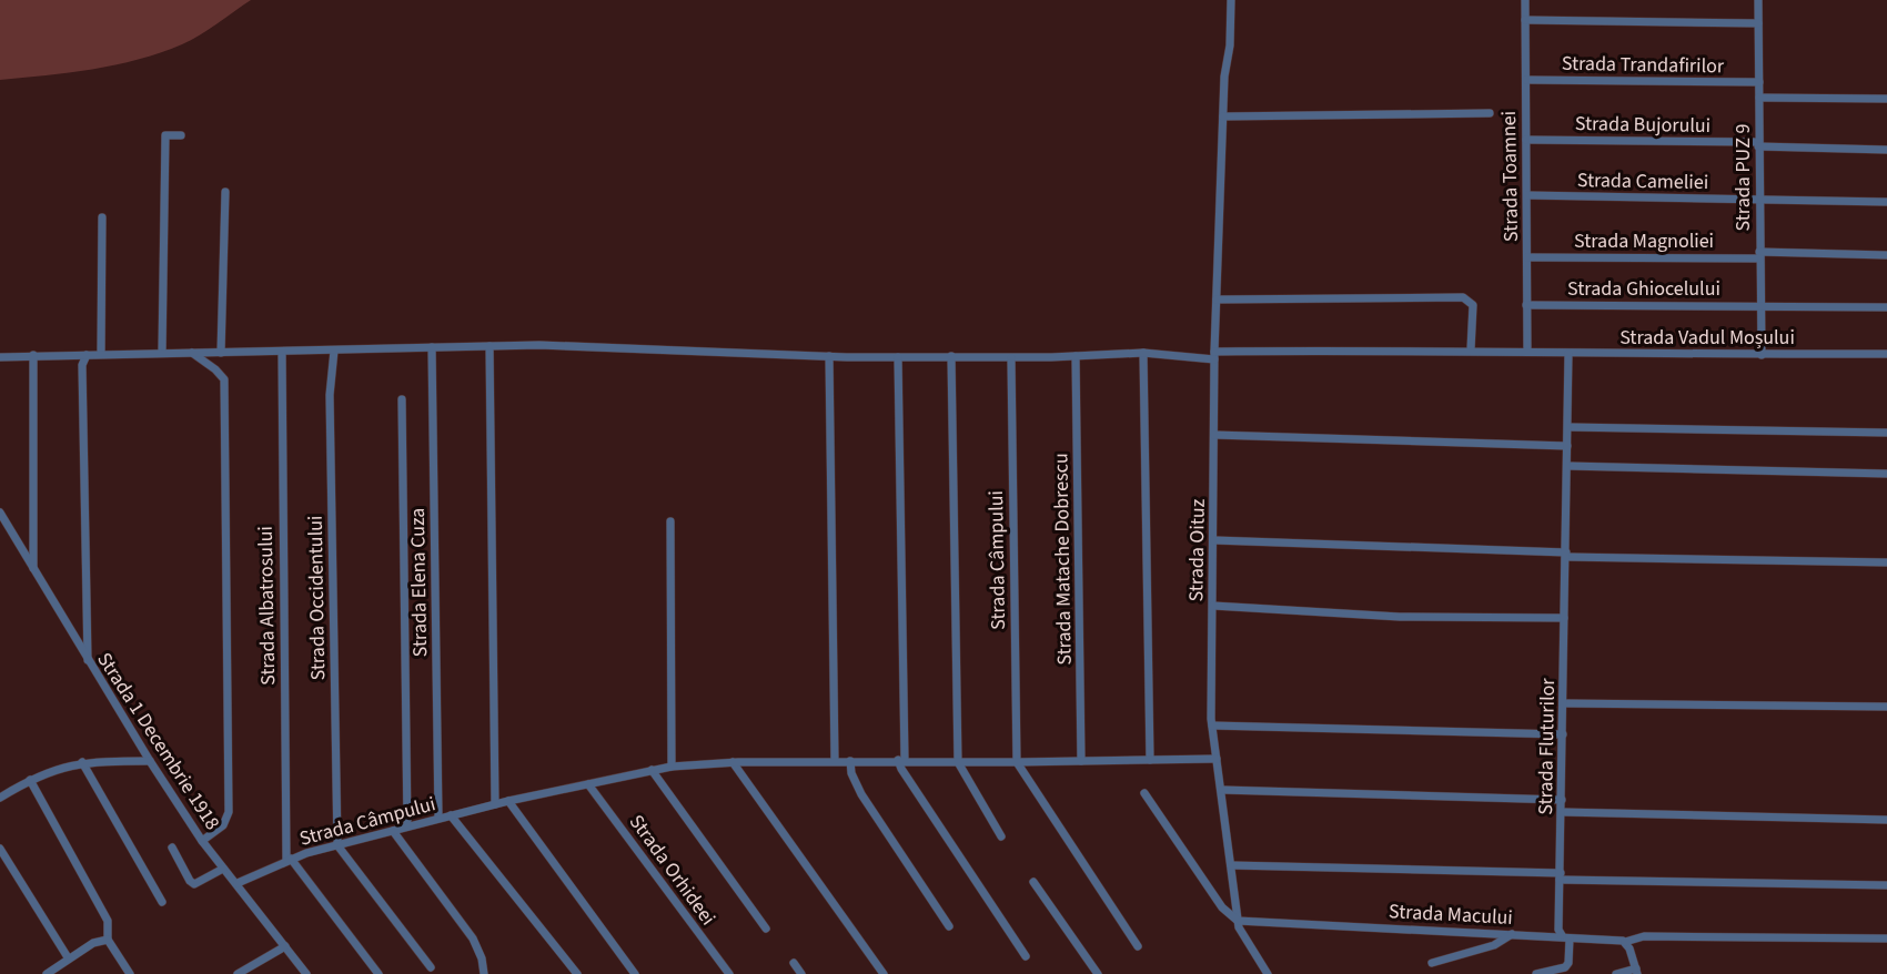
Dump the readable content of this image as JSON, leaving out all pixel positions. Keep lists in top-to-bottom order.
{
  "streets": {
    "street": [
      "Strada Trandafirilor",
      "Strada Bujorului",
      "Strada Toamnei",
      "Strada PUZ 9",
      "Strada Cameliei",
      "Strada Magnoliei",
      "Strada Ghiocelului",
      "Strada Vadul Moșului",
      "Strada Oituz",
      "Strada Matache Dobrescu",
      "Strada Câmpului",
      "Strada Elena Cuza",
      "Strada Occidentului",
      "Strada Albatrosului",
      "Strada 1 Decembrie 1918",
      "Strada Fluturilor",
      "Strada Orhideei",
      "Strada Macului"
    ]
  },
  "crossings": [
    ["Strada Trandafirilor", "Strada Toamnei"],
    ["Strada Trandafirilor", "Strada PUZ 9"],
    ["Strada Bujorului", "Strada Toamnei"],
    ["Strada Bujorului", "Strada PUZ 9"],
    ["Strada Toamnei", "Strada Cameliei"],
    ["Strada Toamnei", "Strada Magnoliei"],
    ["Strada Toamnei", "Strada Ghiocelului"],
    ["Strada Toamnei", "Strada Vadul Moșului"],
    ["Strada PUZ 9", "Strada Cameliei"],
    ["Strada PUZ 9", "Strada Magnoliei"],
    ["Strada PUZ 9", "Strada Ghiocelului"],
    ["Strada PUZ 9", "Strada Vadul Moșului"],
    ["Strada Vadul Moșului", "Strada Oituz"],
    ["Strada Vadul Moșului", "Strada Matache Dobrescu"],
    ["Strada Vadul Moșului", "Strada Câmpului"],
    ["Strada Vadul Moșului", "Strada Elena Cuza"],
    ["Strada Vadul Moșului", "Strada Occidentului"],
    ["Strada Vadul Moșului", "Strada Albatrosului"],
    ["Strada Vadul Moșului", "Strada Fluturilor"],
    ["Strada Oituz", "Strada Câmpului"],
    ["Strada Oituz", "Strada Macului"],
    ["Strada Matache Dobrescu", "Strada Câmpului"],
    ["Strada Câmpului", "Strada Elena Cuza"],
    ["Strada Câmpului", "Strada Occidentului"],
    ["Strada Câmpului", "Strada Albatrosului"],
    ["Strada Câmpului", "Strada 1 Decembrie 1918"],
    ["Strada Câmpului", "Strada Orhideei"],
    ["Strada Fluturilor", "Strada Macului"]
  ]
}
